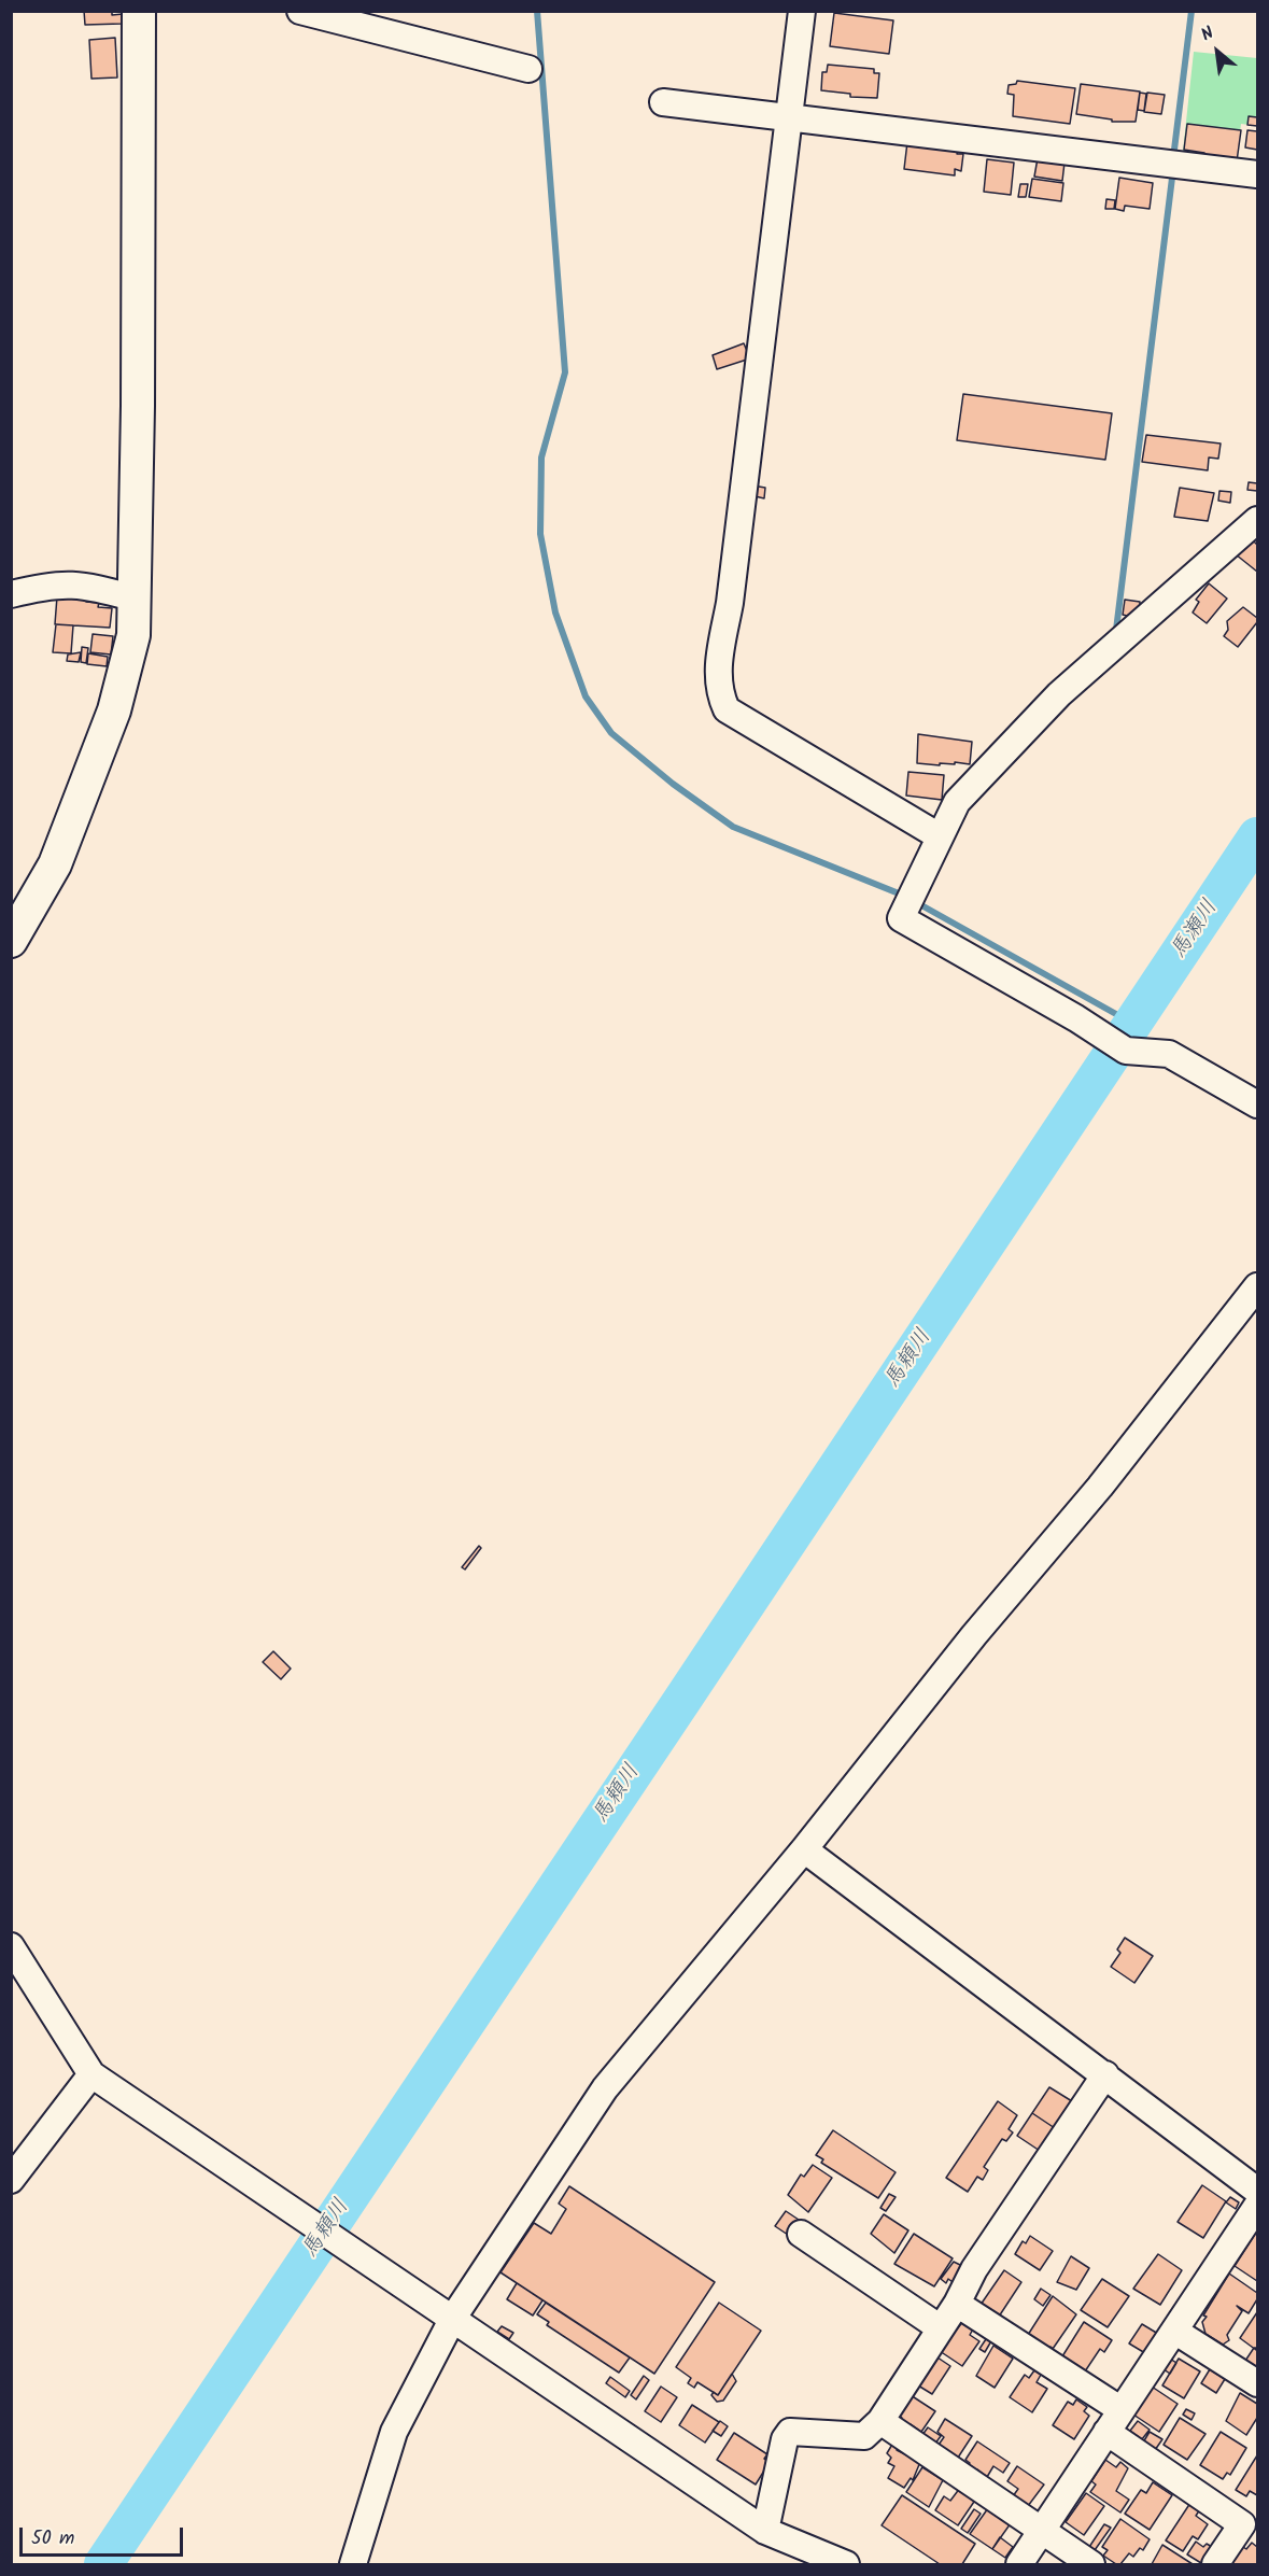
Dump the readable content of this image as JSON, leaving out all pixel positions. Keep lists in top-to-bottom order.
{
  "water": ["馬瀬川", "馬頼川"],
  "scale_bar": "50 m",
  "north": "top left"
}
